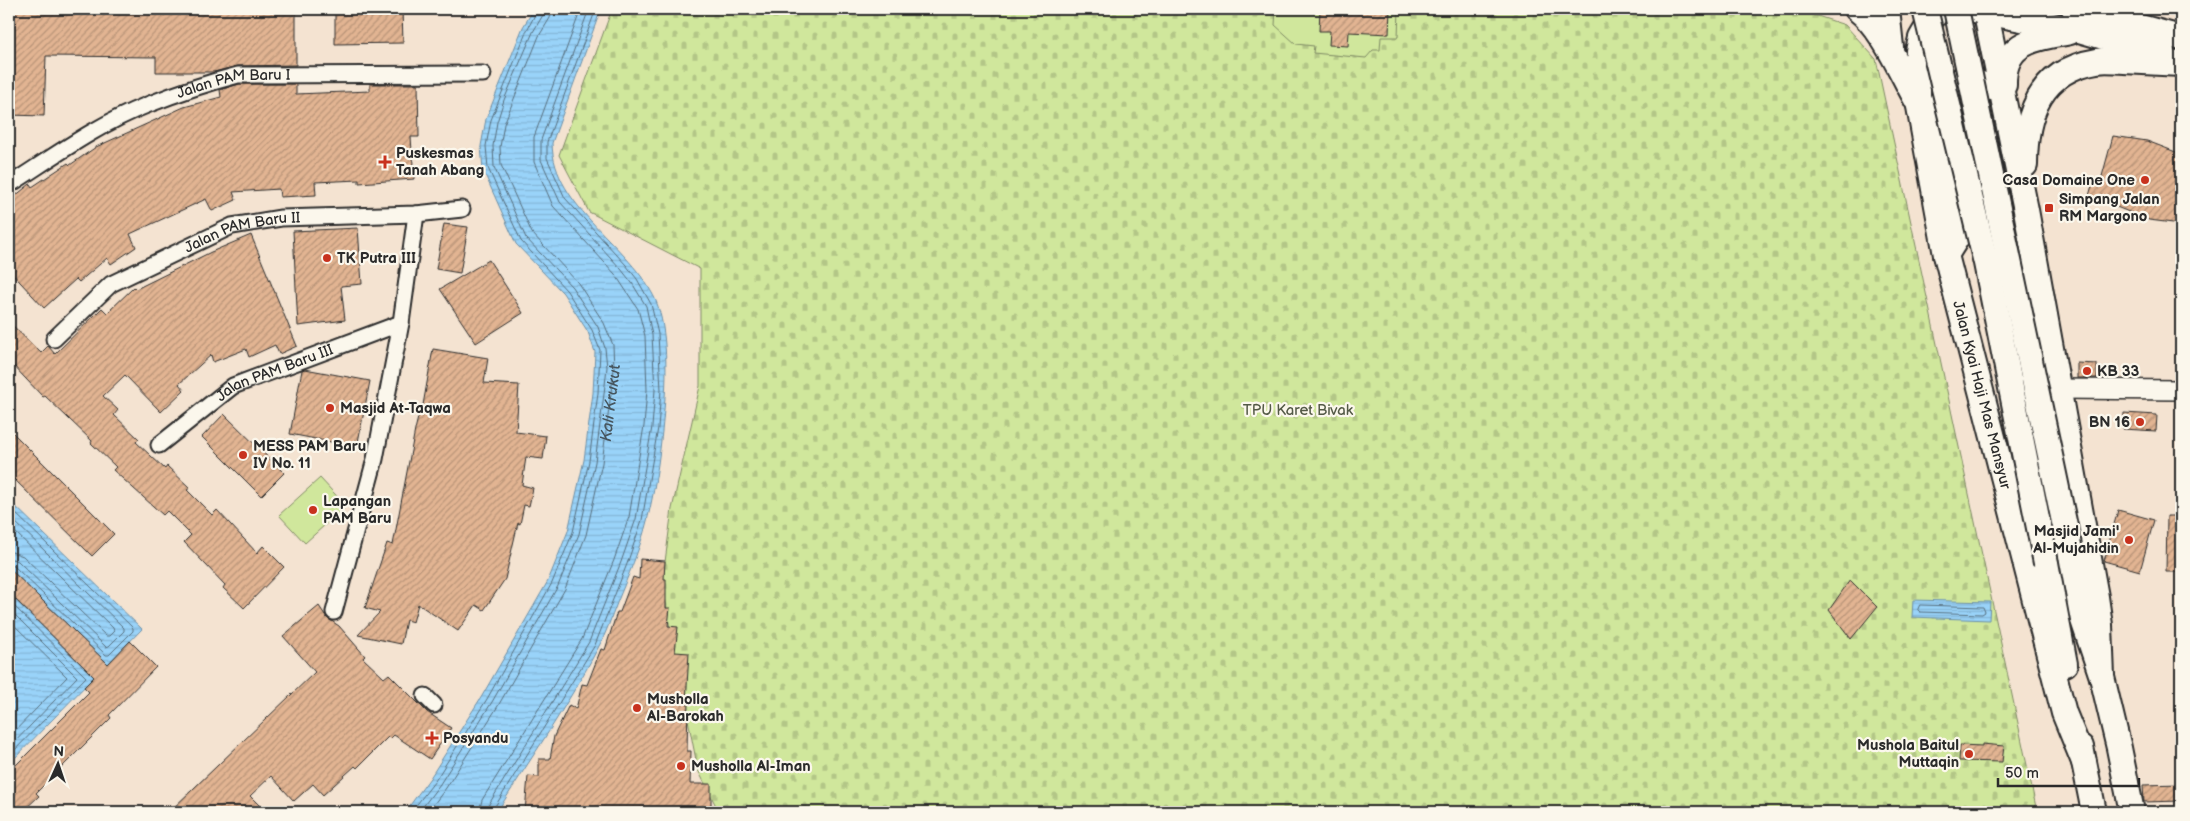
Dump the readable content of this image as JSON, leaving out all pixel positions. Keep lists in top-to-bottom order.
{
  "streets": {
    "main road": ["Jalan Kyai Haji Mas Mansyur"],
    "street": ["Jalan PAM Baru I", "Jalan PAM Baru II", "Jalan PAM Baru III"]
  },
  "water": ["Kali Krukut"],
  "parks": ["TPU Karet Bivak"],
  "places": {
    "health": ["Puskesmas Tanah Abang", "Posyandu"],
    "other": [
      "Casa Domaine One",
      "TK Putra III",
      "KB 33",
      "Masjid At-Taqwa",
      "BN 16",
      "MESS PAM Baru IV No. 11",
      "Lapangan PAM Baru",
      "Masjid Jami' Al-Mujahidin",
      "Musholla Al-Barokah",
      "Mushola Baitul Muttaqin",
      "Musholla Al-Iman"
    ],
    "transit": ["Simpang Jalan RM Margono"]
  },
  "scale_bar": "50 m",
  "north": "top"
}
